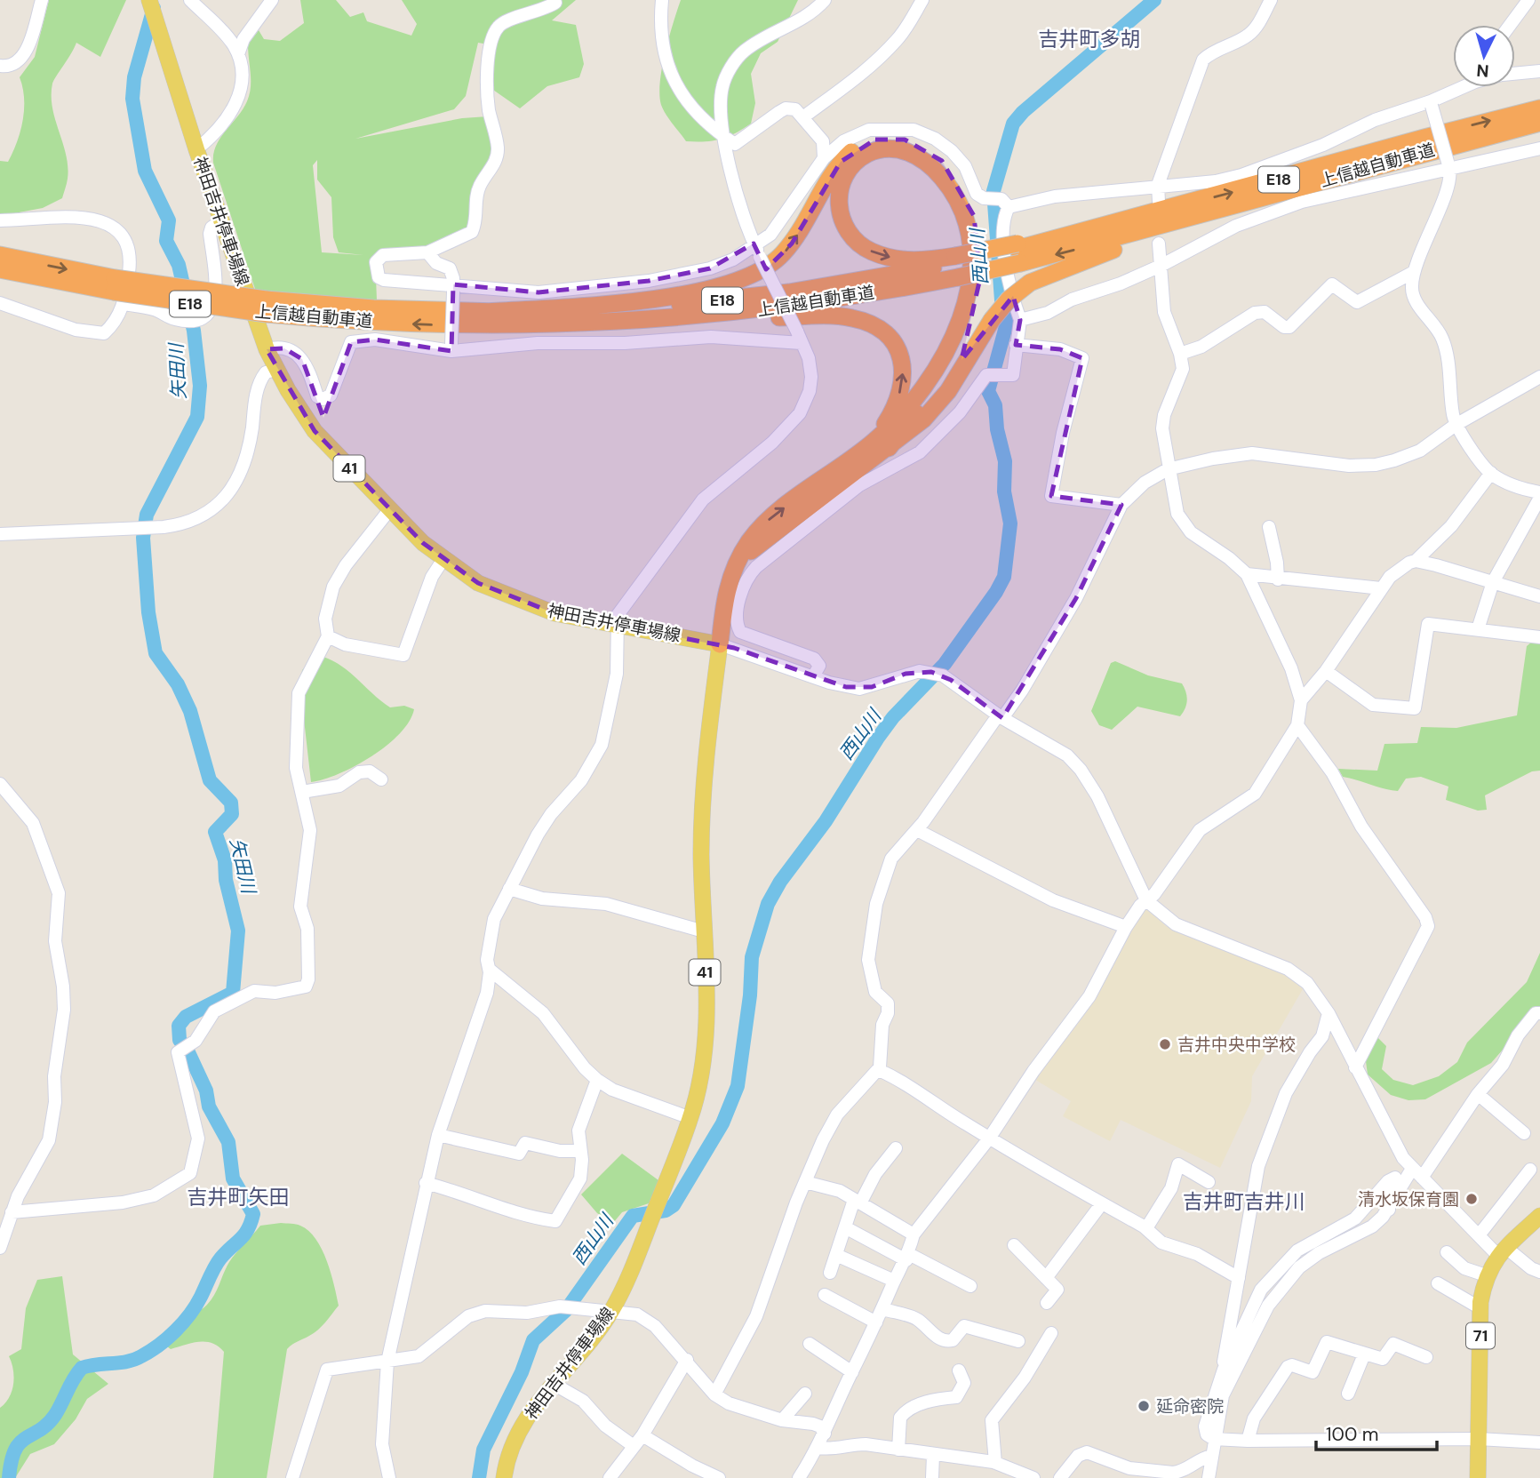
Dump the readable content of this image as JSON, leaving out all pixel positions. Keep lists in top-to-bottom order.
{
  "streets": {
    "highway": ["上信越自動車道", "E18"],
    "main road": ["神田吉井停車場線", "41", "71"]
  },
  "districts": ["吉井町多胡", "吉井町矢田", "吉井町吉井川"],
  "water": ["西山川", "矢田川"],
  "places": ["吉井中央中学校", "清水坂保育園", "延命密院"],
  "scale_bar": "100 m",
  "north": "bottom"
}
